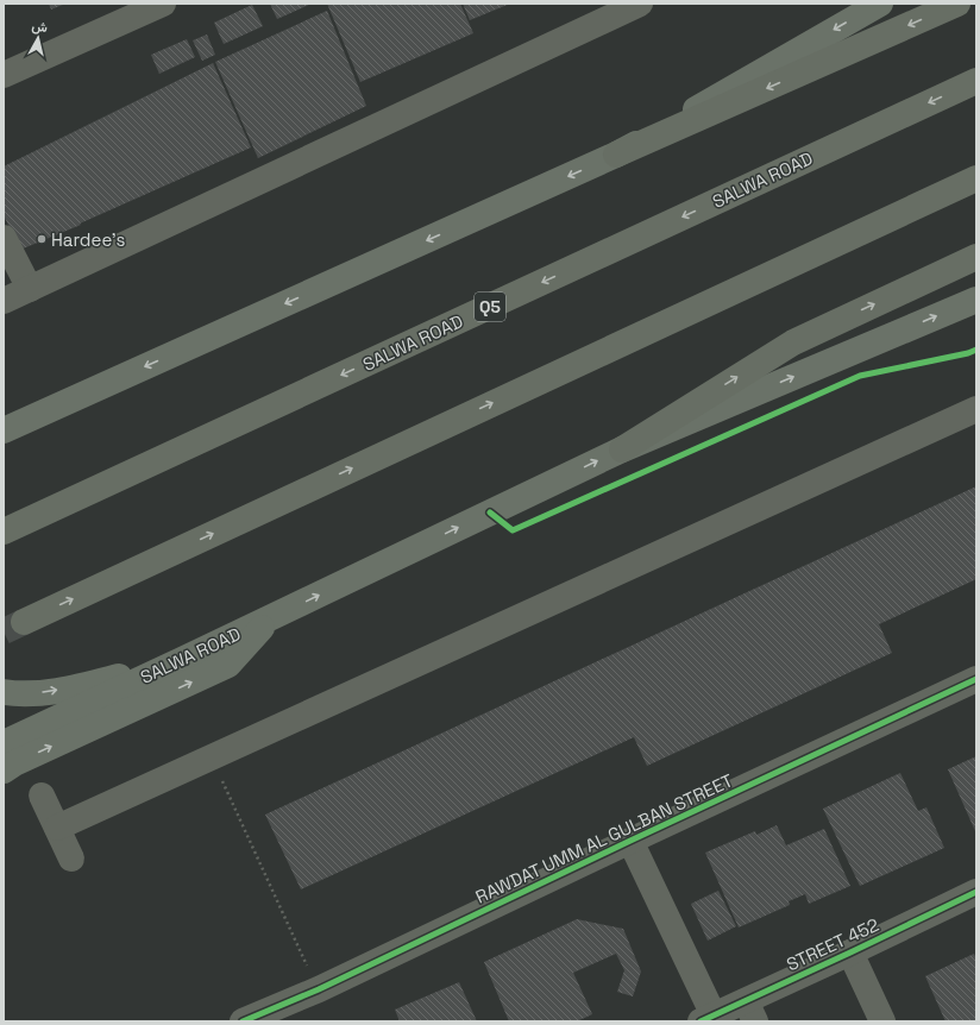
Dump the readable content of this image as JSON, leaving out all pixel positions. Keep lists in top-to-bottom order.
{
  "streets": {
    "highway": ["SALWA ROAD", "Q5"],
    "street": ["RAWDAT UMM AL GULBAN STREET", "STREET 452"]
  },
  "crossings": [
    ["RAWDAT UMM AL GULBAN STREET", "STREET 452"]
  ],
  "places": ["Hardee's"],
  "north": "top"
}
